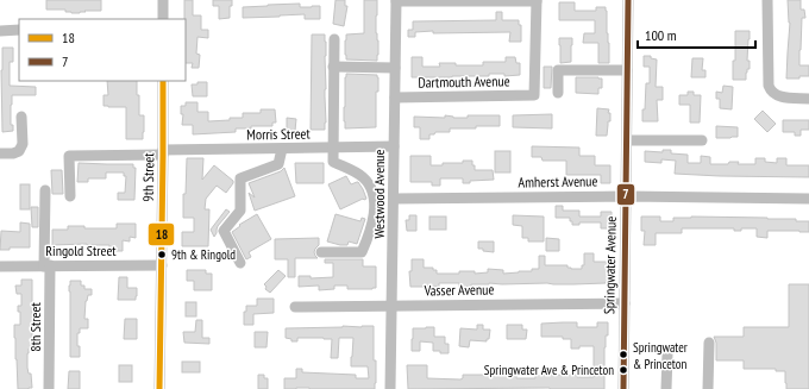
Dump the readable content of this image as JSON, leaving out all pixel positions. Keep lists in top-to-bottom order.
{
  "streets": {
    "street": [
      "Dartmouth Avenue",
      "Morris Street",
      "9th Street",
      "Amherst Avenue",
      "Westwood Avenue",
      "Ringold Street",
      "Springwater Avenue",
      "Vasser Avenue",
      "8th Street"
    ]
  },
  "crossings": [
    ["Dartmouth Avenue", "Westwood Avenue"],
    ["Morris Street", "9th Street"],
    ["Morris Street", "Westwood Avenue"],
    ["9th Street", "Ringold Street"],
    ["Amherst Avenue", "Westwood Avenue"],
    ["Amherst Avenue", "Springwater Avenue"],
    ["Westwood Avenue", "Vasser Avenue"],
    ["Ringold Street", "8th Street"],
    ["Springwater Avenue", "Vasser Avenue"]
  ],
  "places": ["9th & Ringold", "Springwater & Princeton", "Springwater Ave & Princeton"],
  "lines": ["transit line 7", "transit line 18"],
  "legend": ["18", "7"],
  "scale_bar": "100 m"
}
